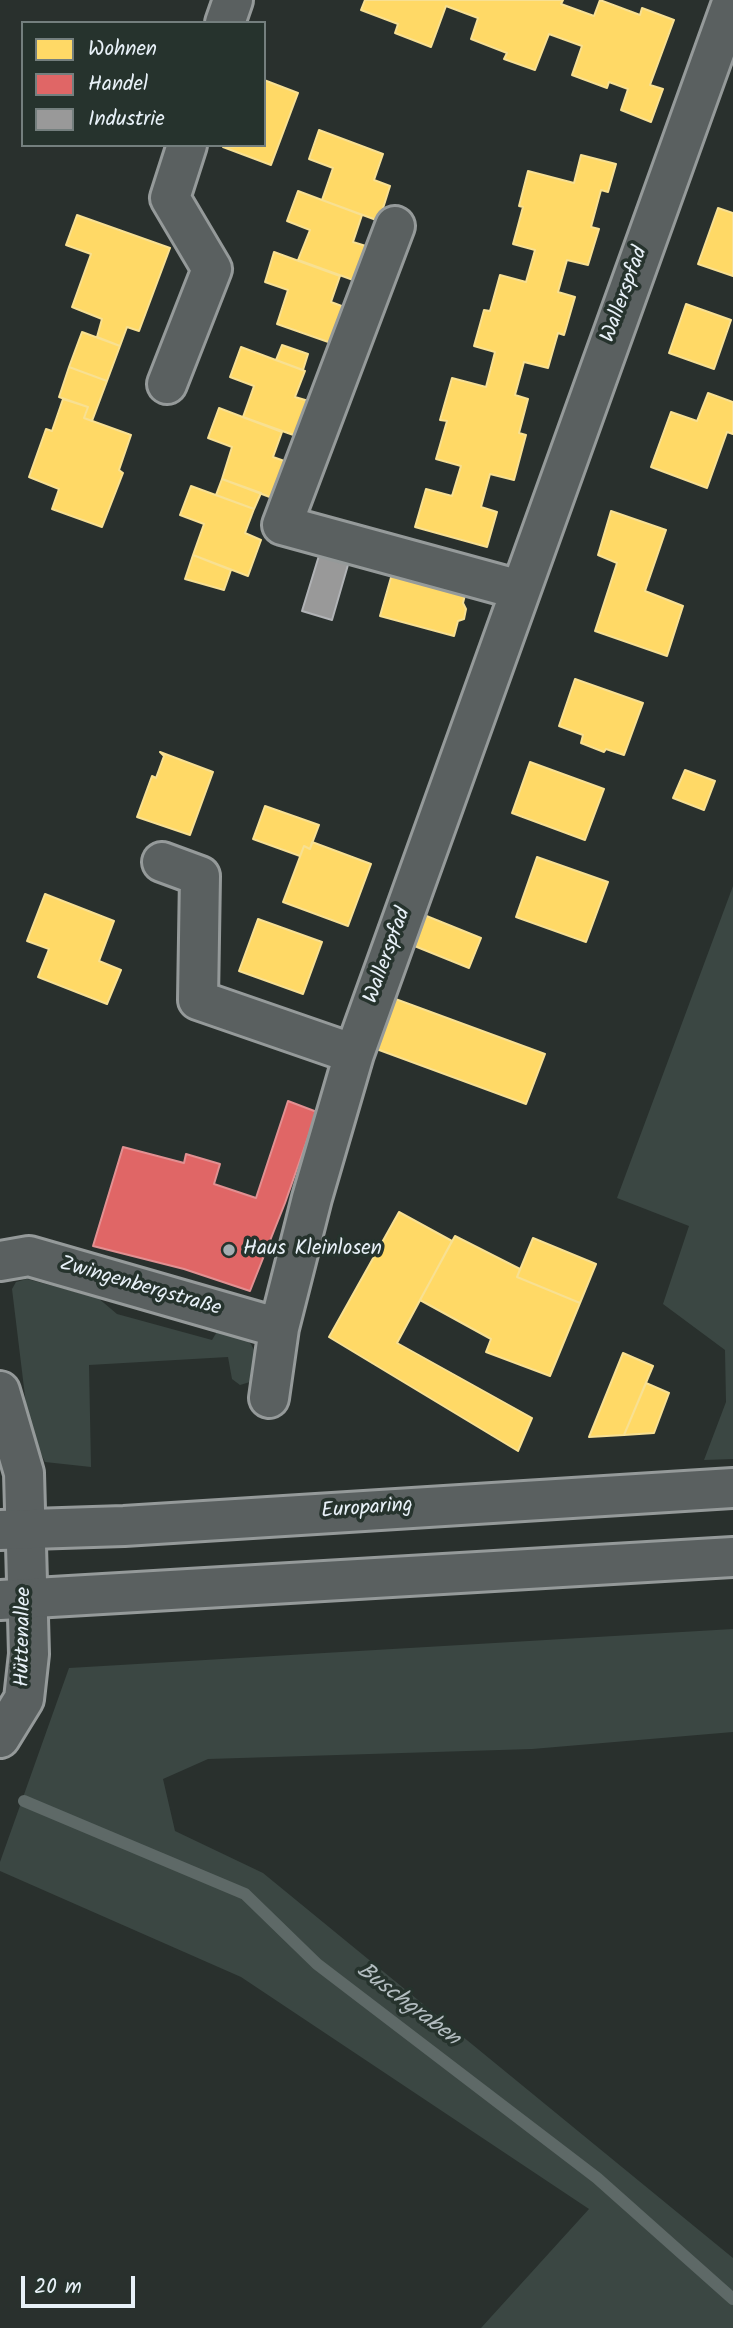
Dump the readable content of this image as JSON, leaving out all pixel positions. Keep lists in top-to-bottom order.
{
  "streets": {
    "street": [
      "Wallerspfad",
      "Zwingenbergstraße",
      "Europaring",
      "Hüttenallee"
    ]
  },
  "crossings": [
    ["Wallerspfad", "Zwingenbergstraße"],
    ["Europaring", "Hüttenallee"]
  ],
  "water": ["Buschgraben"],
  "places": ["Haus Kleinlosen"],
  "legend": ["Wohnen", "Handel", "Industrie"],
  "scale_bar": "20 m"
}
